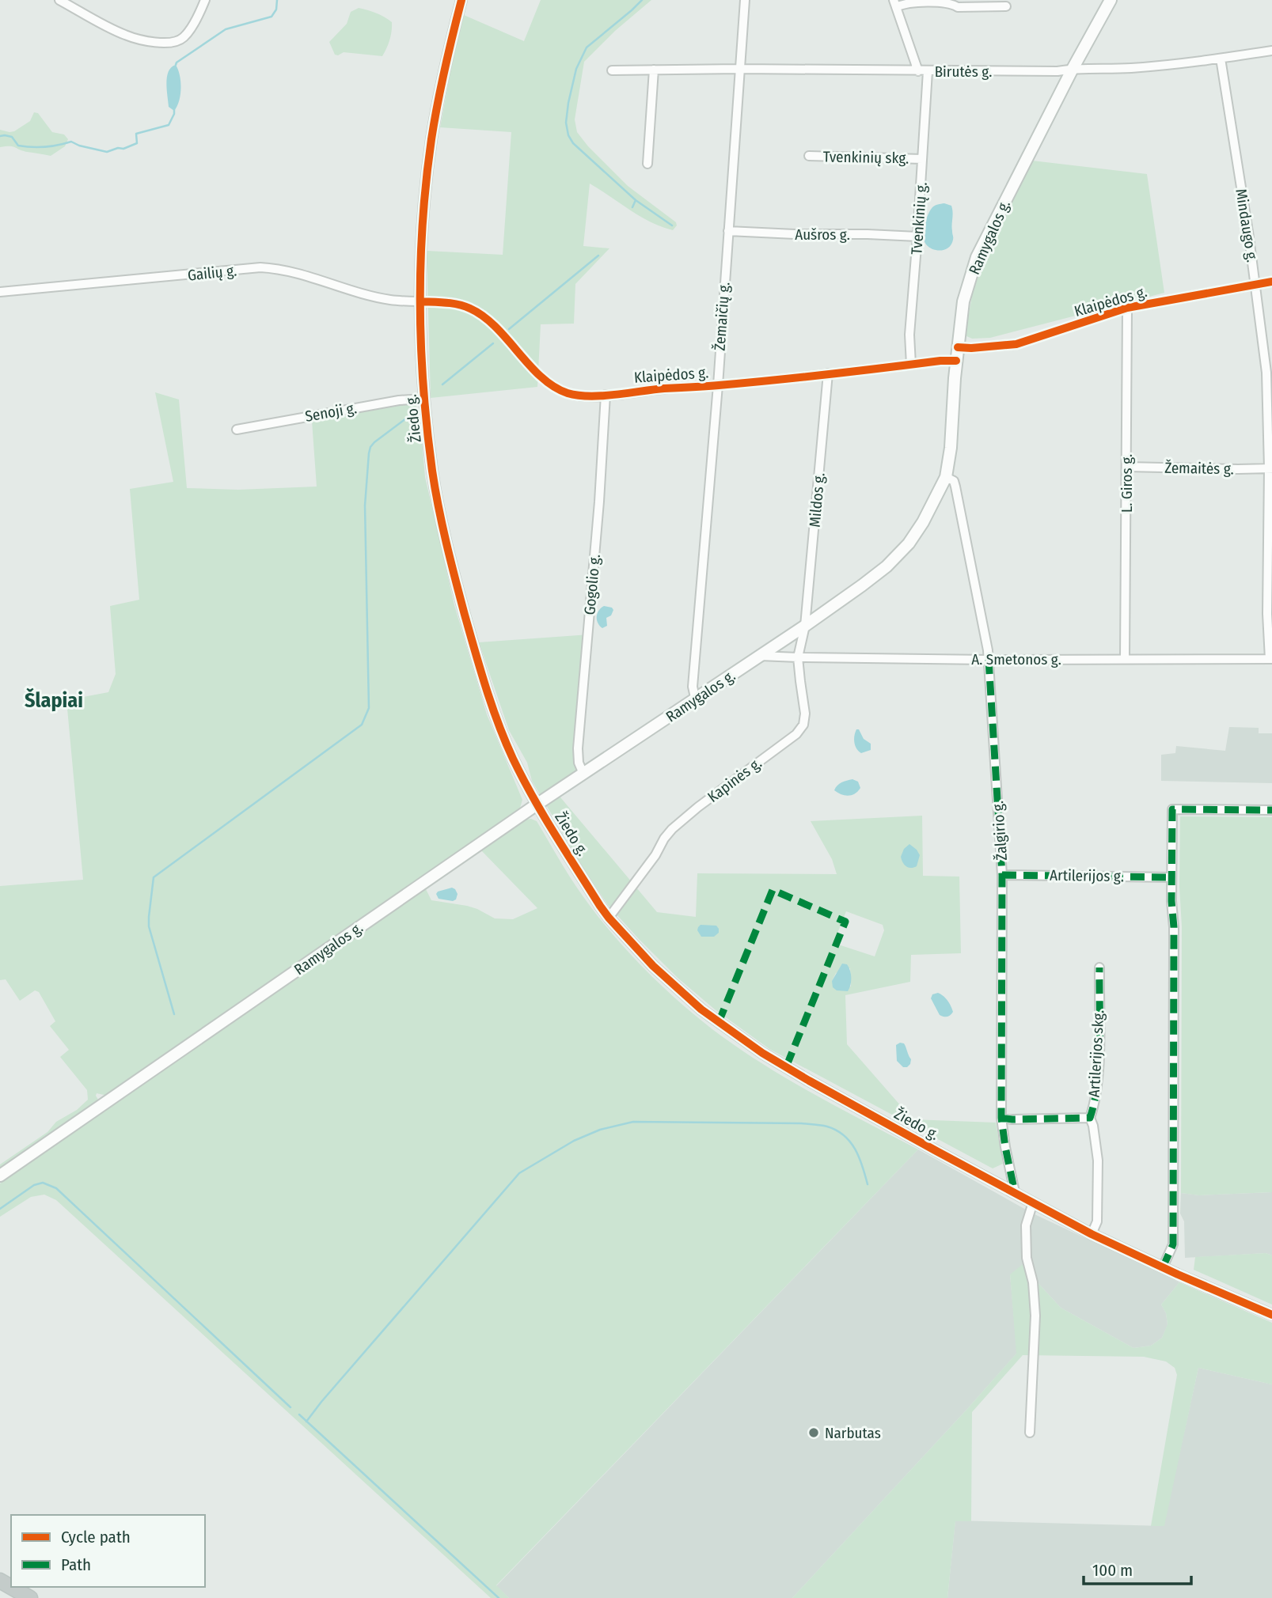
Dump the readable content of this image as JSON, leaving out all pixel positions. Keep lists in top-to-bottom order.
{
  "streets": {
    "main road": ["Ramygalos g."],
    "street": [
      "Birutės g.",
      "Tvenkinių skg.",
      "Tvenkinių g.",
      "Mindaugo g.",
      "Aušros g.",
      "Gailių g.",
      "Klaipėdos g.",
      "Žemaičių g.",
      "Senoji g.",
      "Žiedo g.",
      "Žemaitės g.",
      "L. Giros g.",
      "Mildos g.",
      "Gogolio g.",
      "A. Smetonos g.",
      "Kapinės g.",
      "Žalgirio g.",
      "Artilerijos g.",
      "Artilerijos skg."
    ]
  },
  "crossings": [
    ["Birutės g.", "Tvenkinių g."],
    ["Birutės g.", "Mindaugo g."],
    ["Birutės g.", "Ramygalos g."],
    ["Birutės g.", "Žemaičių g."],
    ["Tvenkinių skg.", "Tvenkinių g."],
    ["Tvenkinių g.", "Aušros g."],
    ["Tvenkinių g.", "Klaipėdos g."],
    ["Mindaugo g.", "Klaipėdos g."],
    ["Mindaugo g.", "Žemaitės g."],
    ["Mindaugo g.", "A. Smetonos g."],
    ["Aušros g.", "Žemaičių g."],
    ["Ramygalos g.", "Klaipėdos g."],
    ["Ramygalos g.", "Žemaičių g."],
    ["Ramygalos g.", "Žiedo g."],
    ["Ramygalos g.", "Mildos g."],
    ["Ramygalos g.", "Gogolio g."],
    ["Ramygalos g.", "A. Smetonos g."],
    ["Ramygalos g.", "Kapinės g."],
    ["Ramygalos g.", "Žalgirio g."],
    ["Gailių g.", "Klaipėdos g."],
    ["Gailių g.", "Žiedo g."],
    ["Klaipėdos g.", "Žemaičių g."],
    ["Klaipėdos g.", "Žiedo g."],
    ["Klaipėdos g.", "L. Giros g."],
    ["Klaipėdos g.", "Mildos g."],
    ["Klaipėdos g.", "Gogolio g."],
    ["Senoji g.", "Žiedo g."],
    ["Žiedo g.", "Kapinės g."],
    ["Žiedo g.", "Žalgirio g."],
    ["Žemaitės g.", "L. Giros g."],
    ["L. Giros g.", "A. Smetonos g."],
    ["Mildos g.", "Kapinės g."],
    ["A. Smetonos g.", "Kapinės g."],
    ["A. Smetonos g.", "Žalgirio g."],
    ["Žalgirio g.", "Artilerijos g."],
    ["Žalgirio g.", "Artilerijos skg."]
  ],
  "districts": ["Šlapiai"],
  "places": ["Narbutas"],
  "legend": ["Cycle path", "Path"],
  "scale_bar": "100 m"
}
